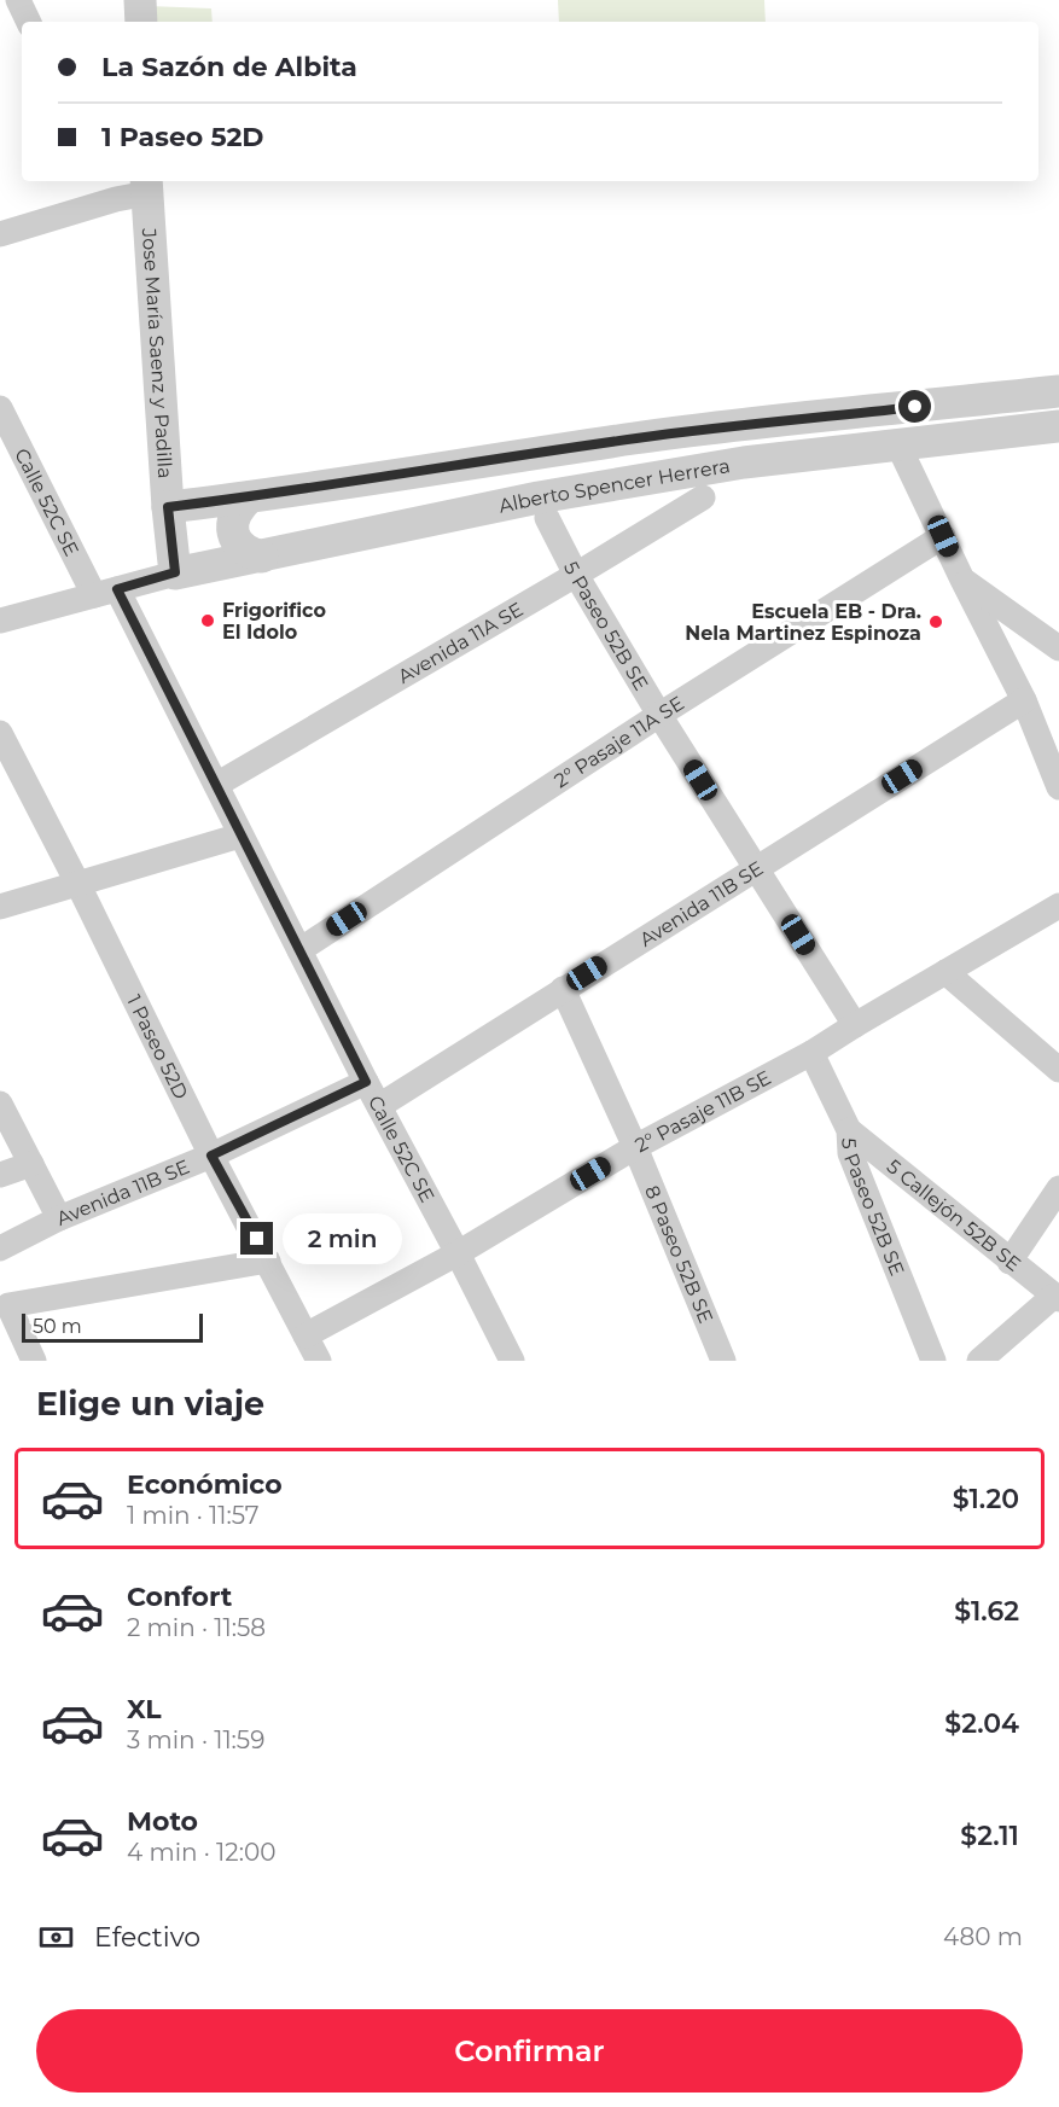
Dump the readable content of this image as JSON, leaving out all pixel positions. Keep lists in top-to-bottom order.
{
  "streets": {
    "street": [
      "Jose María Saenz y Padilla",
      "Alberto Spencer Herrera",
      "Calle 52C SE",
      "5 Paseo 52B SE",
      "Avenida 11A SE",
      "2° Pasaje 11A SE",
      "Avenida 11B SE",
      "1 Paseo 52D",
      "2° Pasaje 11B SE",
      "5 Callejón 52B SE",
      "8 Paseo 52B SE"
    ]
  },
  "crossings": [
    ["Jose María Saenz y Padilla", "Alberto Spencer Herrera"],
    ["Calle 52C SE", "Avenida 11A SE"],
    ["Calle 52C SE", "2° Pasaje 11A SE"],
    ["Calle 52C SE", "Avenida 11B SE"],
    ["Calle 52C SE", "2° Pasaje 11B SE"],
    ["5 Paseo 52B SE", "Avenida 11A SE"],
    ["5 Paseo 52B SE", "2° Pasaje 11A SE"],
    ["5 Paseo 52B SE", "Avenida 11B SE"],
    ["5 Paseo 52B SE", "2° Pasaje 11B SE"],
    ["5 Paseo 52B SE", "5 Callejón 52B SE"],
    ["Avenida 11B SE", "1 Paseo 52D"],
    ["Avenida 11B SE", "8 Paseo 52B SE"],
    ["1 Paseo 52D", "2° Pasaje 11B SE"],
    ["2° Pasaje 11B SE", "8 Paseo 52B SE"]
  ],
  "places": ["Frigorifico El Idolo", "Escuela EB - Dra. Nela Martinez Espinoza"],
  "scale_bar": "50 m",
  "page": {
    "banner": ["La Sazón de Albita", "1 Paseo 52D"],
    "bubble": "2 min",
    "scale": "50 m",
    "heading": "Elige un viaje",
    "list": [
      {
        "name": "Económico",
        "note": "1 min · 11:57",
        "value": "$1.20"
      },
      {
        "name": "Confort",
        "note": "2 min · 11:58",
        "value": "$1.62"
      },
      {
        "name": "XL",
        "note": "3 min · 11:59",
        "value": "$2.04"
      },
      {
        "name": "Moto",
        "note": "4 min · 12:00",
        "value": "$2.11"
      }
    ],
    "pay": ["Efectivo", "480 m"],
    "buttons": "Confirmar"
  }
}
